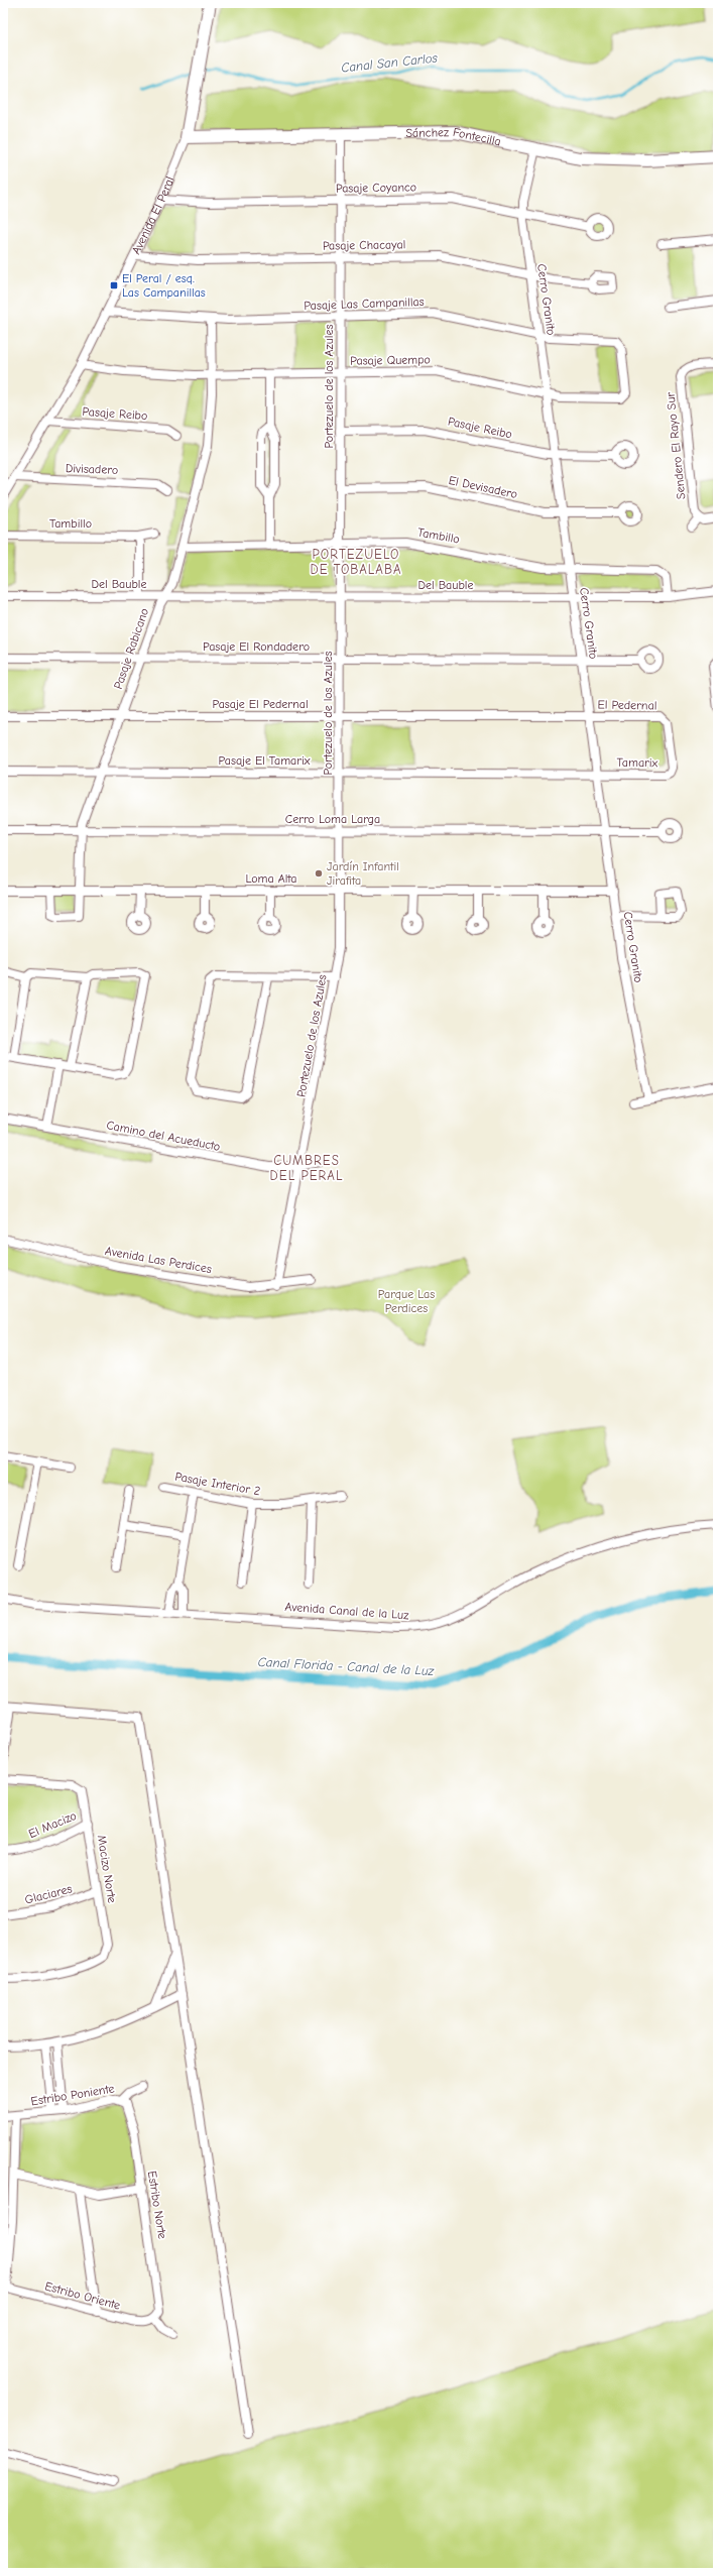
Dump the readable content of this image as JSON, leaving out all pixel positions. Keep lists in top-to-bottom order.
{
  "streets": {
    "street": [
      "Sánchez Fontecilla",
      "Pasaje Coyanco",
      "Avenida El Peral",
      "Pasaje Chacayal",
      "Cerro Granito",
      "Pasaje Las Campanillas",
      "Pasaje Quempo",
      "Portezuelo de los Azules",
      "Pasaje Reibo",
      "Sendero El Rayo Sur",
      "Divisadero",
      "El Devisadero",
      "Tambillo",
      "Del Bauble",
      "Pasaje El Rondadero",
      "Pasaje Rabicano",
      "Pasaje El Pedernal",
      "El Pedernal",
      "Pasaje El Tamarix",
      "Tamarix",
      "Cerro Loma Larga",
      "Loma Alta",
      "Camino del Acueducto",
      "Avenida Las Perdices",
      "Pasaje Interior 2",
      "Avenida Canal de la Luz",
      "El Macizo",
      "Macizo Norte",
      "Glaciares",
      "Estribo Poniente",
      "Estribo Norte",
      "Estribo Oriente"
    ]
  },
  "crossings": [
    ["Sánchez Fontecilla", "Avenida El Peral"],
    ["Sánchez Fontecilla", "Cerro Granito"],
    ["Sánchez Fontecilla", "Portezuelo de los Azules"],
    ["Pasaje Coyanco", "Avenida El Peral"],
    ["Pasaje Coyanco", "Cerro Granito"],
    ["Pasaje Coyanco", "Portezuelo de los Azules"],
    ["Avenida El Peral", "Pasaje Chacayal"],
    ["Avenida El Peral", "Pasaje Las Campanillas"],
    ["Avenida El Peral", "Pasaje Quempo"],
    ["Avenida El Peral", "Pasaje Reibo"],
    ["Avenida El Peral", "Divisadero"],
    ["Pasaje Chacayal", "Cerro Granito"],
    ["Pasaje Chacayal", "Portezuelo de los Azules"],
    ["Cerro Granito", "Pasaje Las Campanillas"],
    ["Cerro Granito", "Pasaje Quempo"],
    ["Cerro Granito", "Pasaje Reibo"],
    ["Cerro Granito", "El Devisadero"],
    ["Cerro Granito", "Tambillo"],
    ["Cerro Granito", "Del Bauble"],
    ["Cerro Granito", "Pasaje El Rondadero"],
    ["Cerro Granito", "Pasaje El Pedernal"],
    ["Cerro Granito", "El Pedernal"],
    ["Cerro Granito", "Pasaje El Tamarix"],
    ["Cerro Granito", "Tamarix"],
    ["Cerro Granito", "Cerro Loma Larga"],
    ["Cerro Granito", "Loma Alta"],
    ["Pasaje Las Campanillas", "Pasaje Quempo"],
    ["Pasaje Las Campanillas", "Portezuelo de los Azules"],
    ["Pasaje Las Campanillas", "Pasaje Rabicano"],
    ["Pasaje Quempo", "Portezuelo de los Azules"],
    ["Pasaje Quempo", "Pasaje Rabicano"],
    ["Portezuelo de los Azules", "Pasaje Reibo"],
    ["Portezuelo de los Azules", "El Devisadero"],
    ["Portezuelo de los Azules", "Tambillo"],
    ["Portezuelo de los Azules", "Del Bauble"],
    ["Portezuelo de los Azules", "Pasaje El Rondadero"],
    ["Portezuelo de los Azules", "Pasaje El Pedernal"],
    ["Portezuelo de los Azules", "Pasaje El Tamarix"],
    ["Portezuelo de los Azules", "Cerro Loma Larga"],
    ["Portezuelo de los Azules", "Loma Alta"],
    ["Portezuelo de los Azules", "Camino del Acueducto"],
    ["Portezuelo de los Azules", "Avenida Las Perdices"],
    ["Tambillo", "Del Bauble"],
    ["Tambillo", "Pasaje Rabicano"],
    ["Del Bauble", "Pasaje Rabicano"],
    ["Pasaje El Rondadero", "Pasaje Rabicano"],
    ["Pasaje Rabicano", "Pasaje El Pedernal"],
    ["Pasaje Rabicano", "Pasaje El Tamarix"],
    ["Pasaje Rabicano", "Cerro Loma Larga"],
    ["Pasaje Rabicano", "Loma Alta"],
    ["Pasaje El Pedernal", "El Pedernal"],
    ["El Pedernal", "Tamarix"],
    ["Pasaje El Tamarix", "Tamarix"],
    ["El Macizo", "Macizo Norte"],
    ["Macizo Norte", "Glaciares"],
    ["Estribo Poniente", "Estribo Norte"],
    ["Estribo Norte", "Estribo Oriente"]
  ],
  "districts": ["PORTEZUELO DE TOBALABA", "CUMBRES DEL PERAL"],
  "water": ["Canal San Carlos", "Canal Florida - Canal de la Luz"],
  "parks": ["Parque Las Perdices"],
  "places": {
    "transit": ["El Peral / esq. Las Campanillas"],
    "other": ["Jardín Infantil Jirafita"]
  }
}
